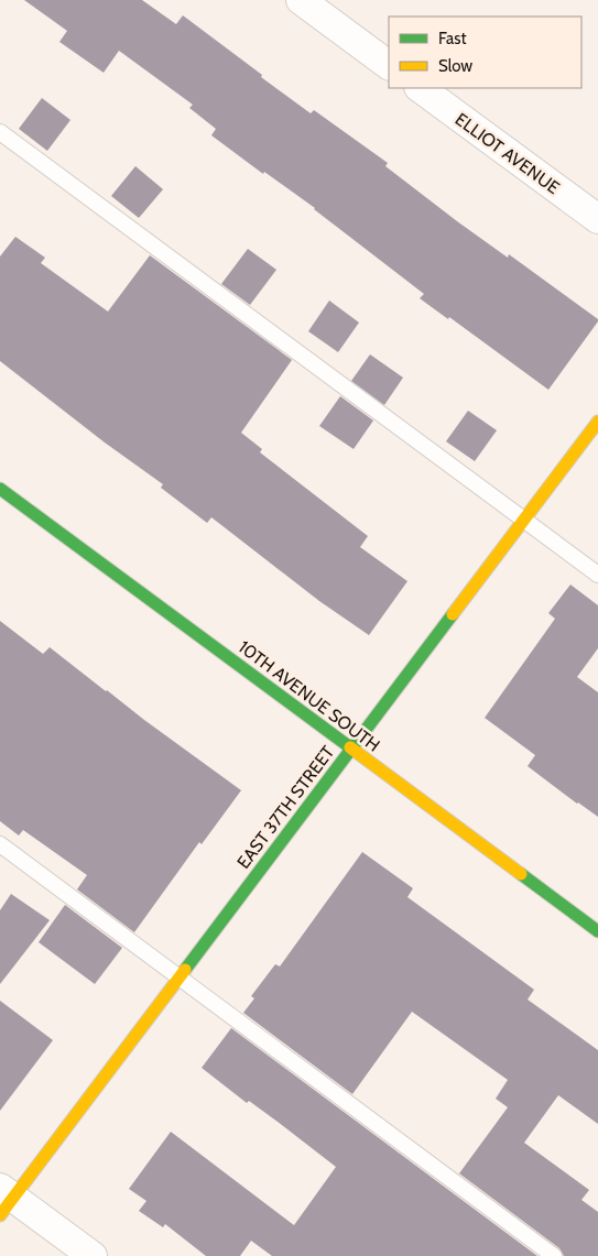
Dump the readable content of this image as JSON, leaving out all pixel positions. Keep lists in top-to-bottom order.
{
  "streets": {
    "street": ["ELLIOT AVENUE", "10TH AVENUE SOUTH", "EAST 37TH STREET"]
  },
  "crossings": [
    ["10TH AVENUE SOUTH", "EAST 37TH STREET"]
  ],
  "legend": ["Fast", "Slow"]
}
